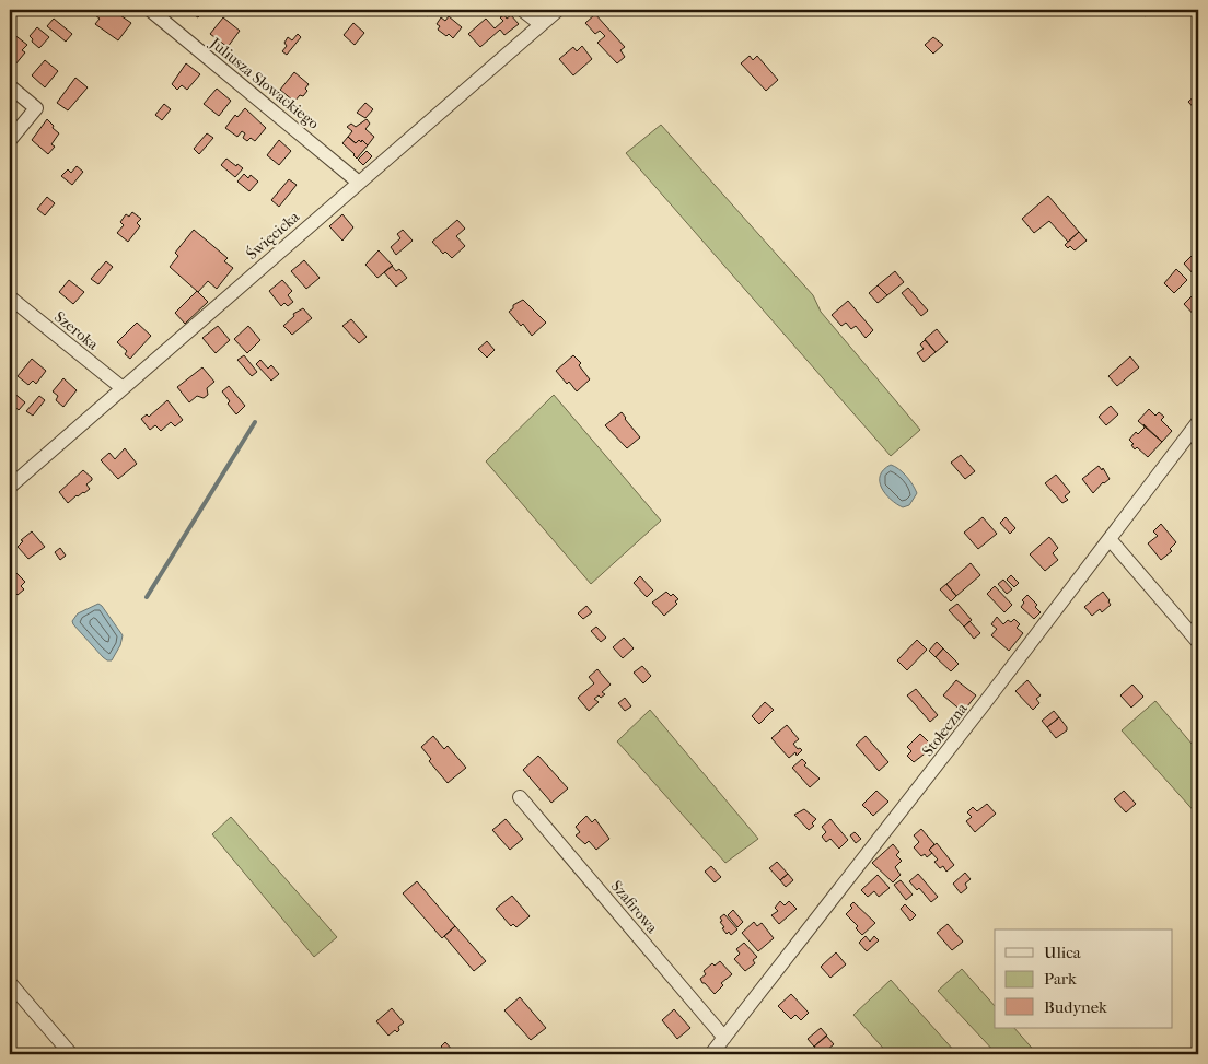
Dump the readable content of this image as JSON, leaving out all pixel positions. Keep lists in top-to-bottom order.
{
  "streets": {
    "street": [
      "Juliusza Słowackiego",
      "Święcicka",
      "Szeroka",
      "Stołeczna",
      "Szafirowa"
    ]
  },
  "crossings": [
    ["Juliusza Słowackiego", "Święcicka"],
    ["Święcicka", "Szeroka"],
    ["Stołeczna", "Szafirowa"]
  ],
  "legend": ["Ulica", "Park", "Budynek"]
}
